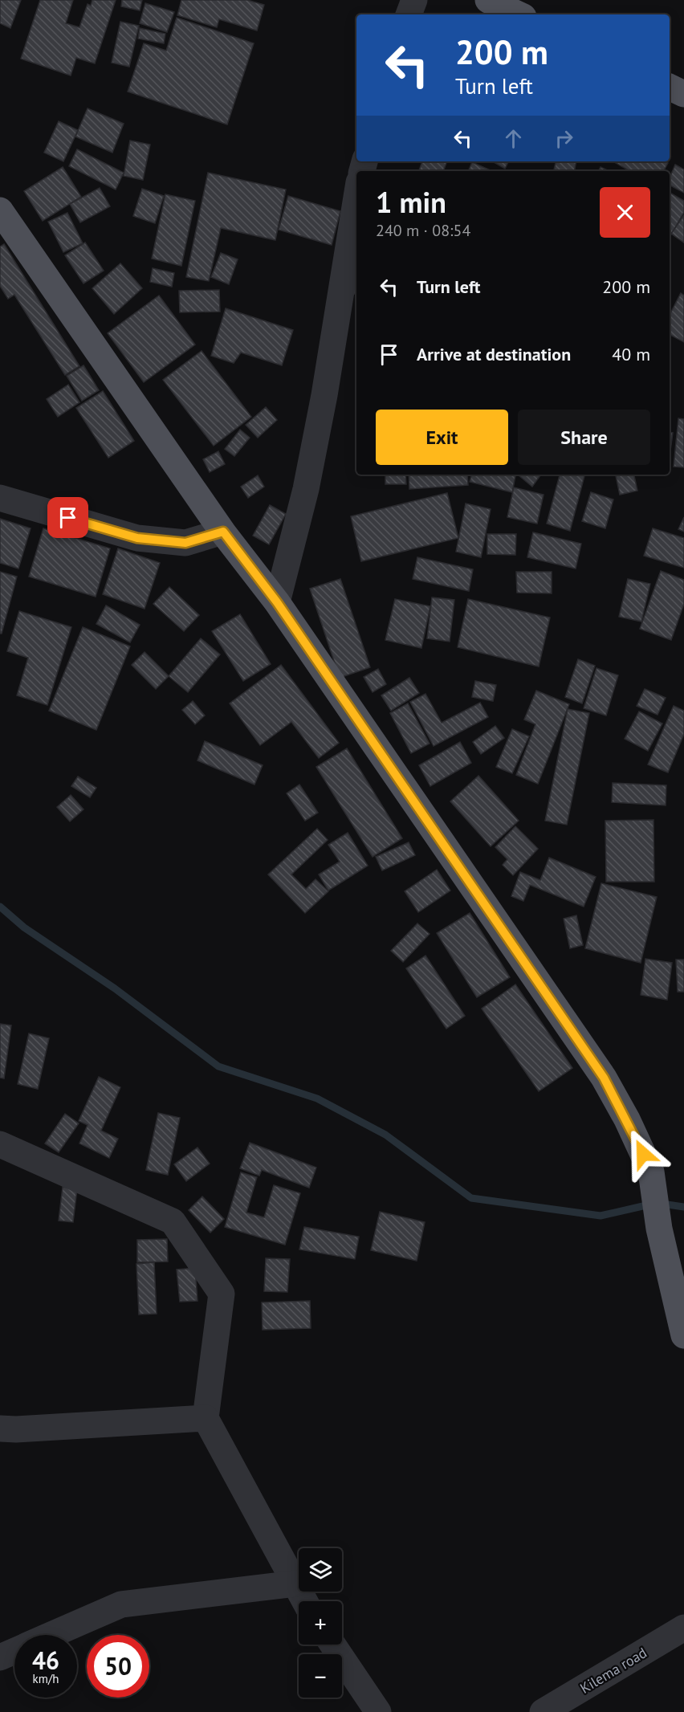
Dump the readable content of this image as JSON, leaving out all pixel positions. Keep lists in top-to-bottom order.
{
  "streets": {
    "street": ["Kilema road"]
  },
  "page": {
    "turn": ["200 m", "Turn left"],
    "heading": ["1 min", "240 m · 08:54"],
    "list": [
      {
        "name": "Turn left",
        "value": "200 m"
      },
      {
        "name": "Arrive at destination",
        "value": "40 m"
      }
    ],
    "buttons": ["Exit", "Share"],
    "map_buttons": ["+", "−"],
    "speed": "46 km/h",
    "limit": "50"
  }
}
